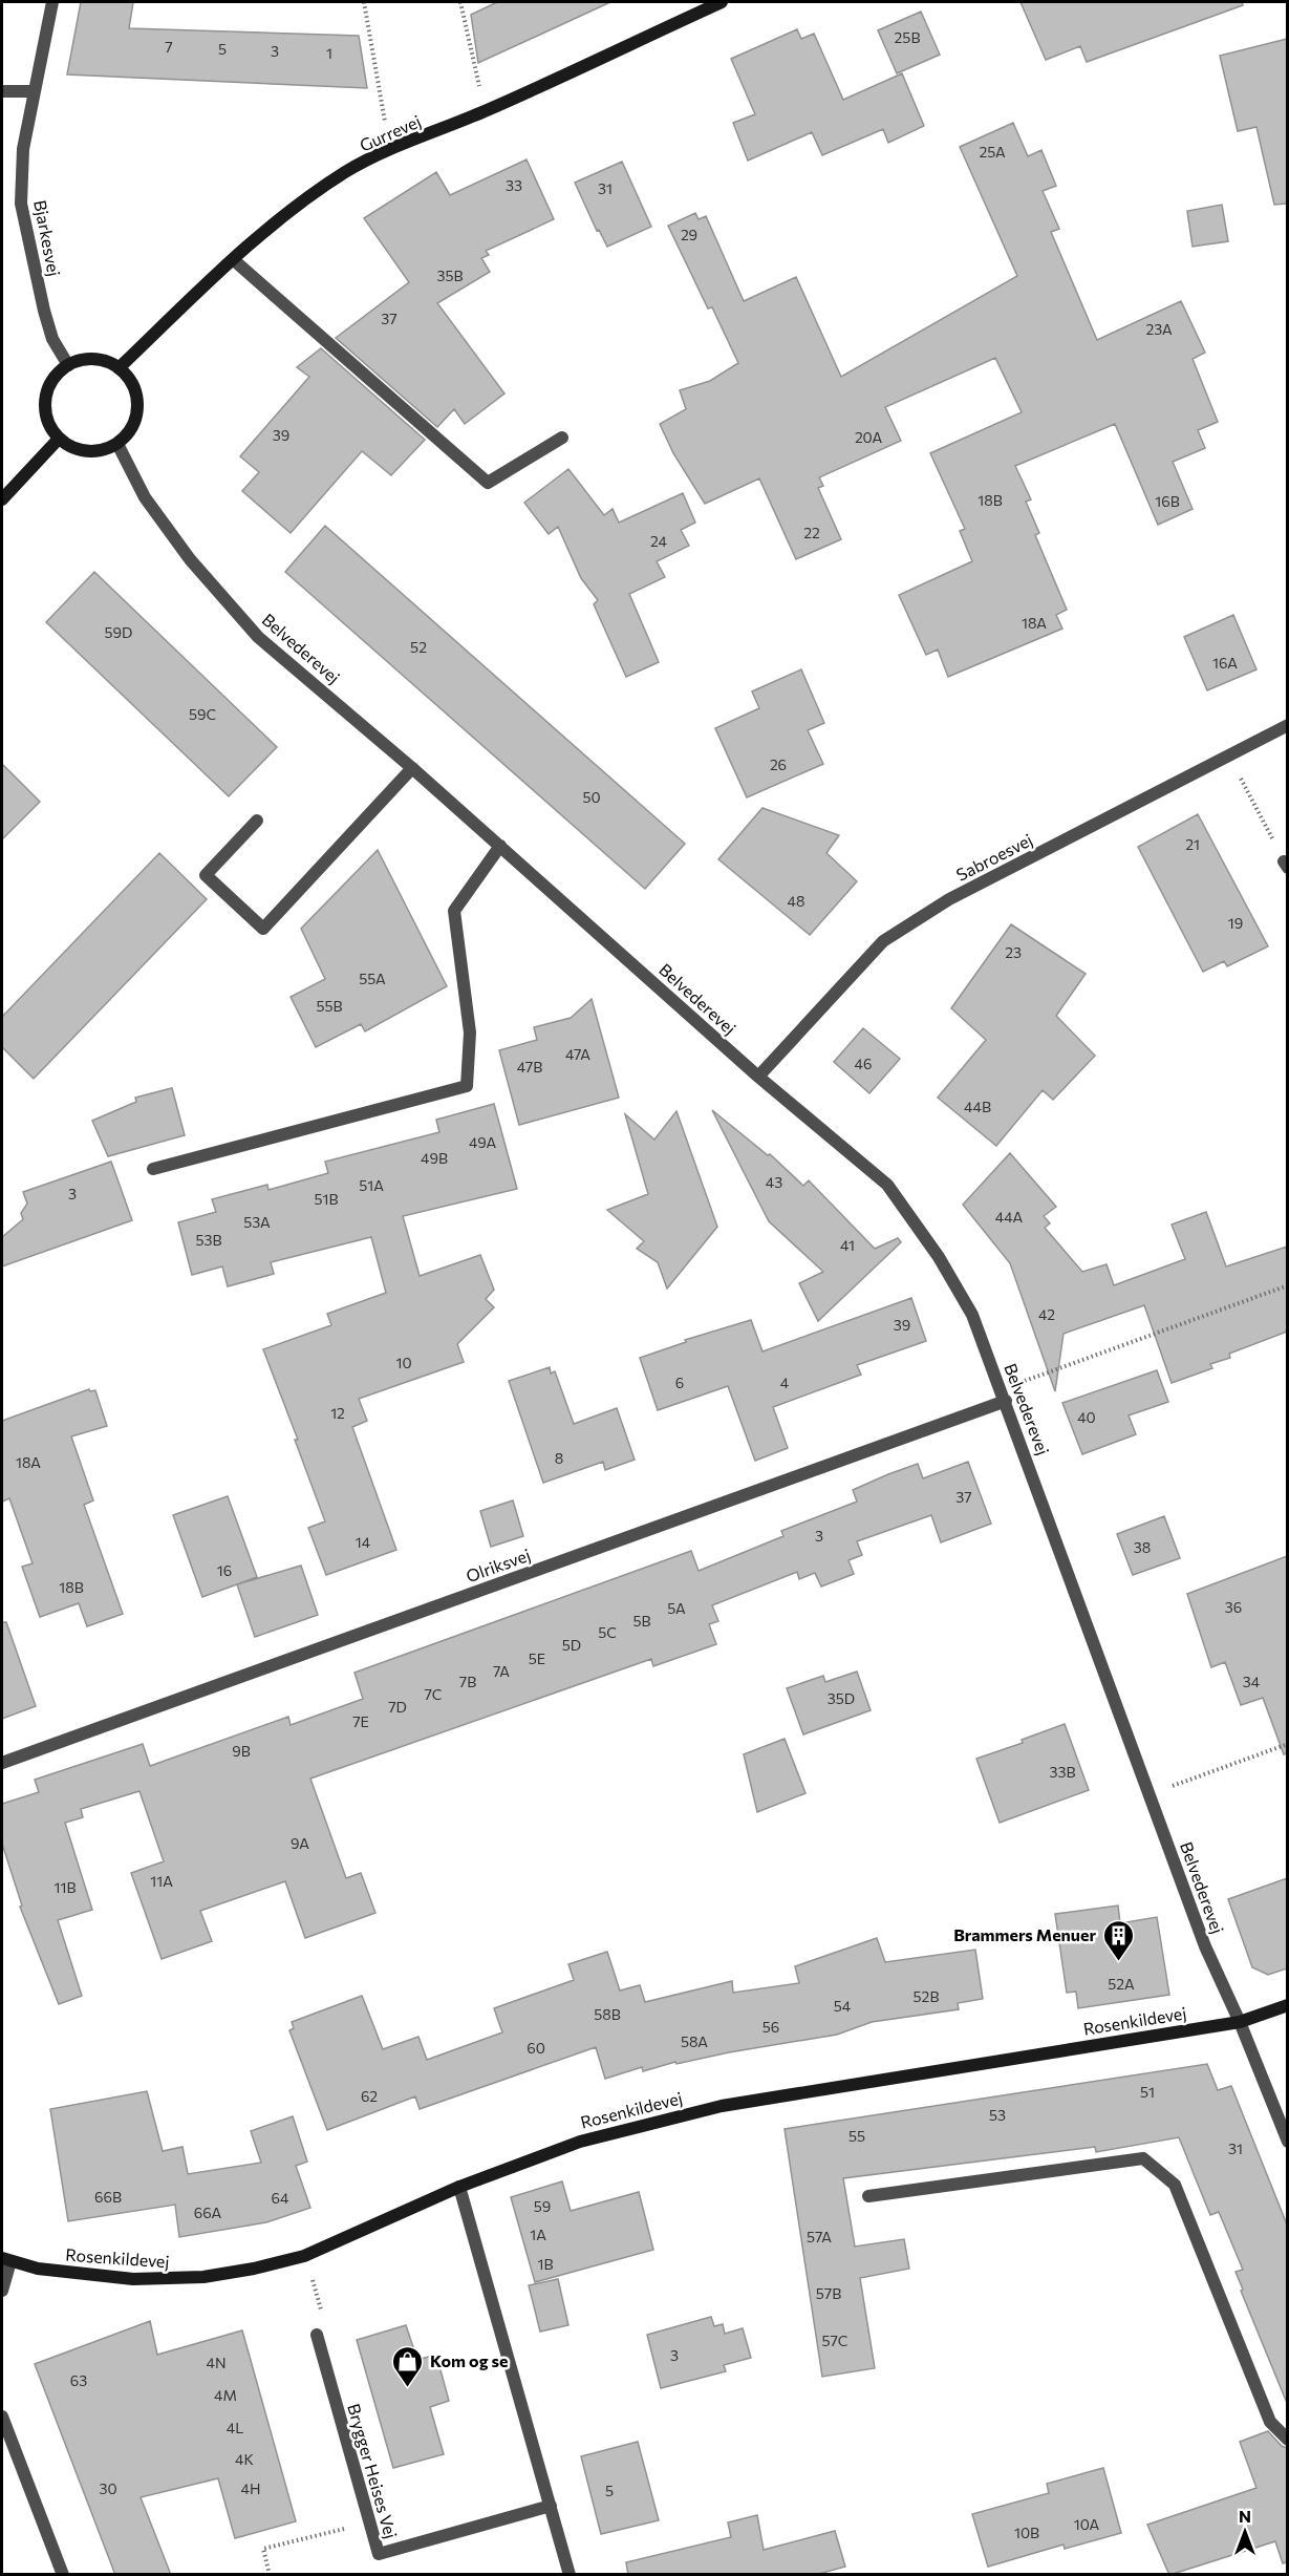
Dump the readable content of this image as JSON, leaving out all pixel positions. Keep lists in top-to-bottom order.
{
  "streets": {
    "street": [
      "Gurrevej",
      "Bjarkesvej",
      "Belvederevej",
      "Sabroesvej",
      "Olriksvej",
      "Rosenkildevej",
      "Brygger Heises Vej"
    ]
  },
  "crossings": [
    ["Gurrevej", "Bjarkesvej"],
    ["Gurrevej", "Belvederevej"],
    ["Bjarkesvej", "Belvederevej"],
    ["Belvederevej", "Sabroesvej"],
    ["Belvederevej", "Olriksvej"],
    ["Belvederevej", "Rosenkildevej"]
  ],
  "places": {
    "building": ["Brammers Menuer"],
    "shop": ["Kom og se"]
  },
  "house_numbers": [
    "25B",
    "7",
    "5",
    "3",
    "1",
    "25A",
    "33",
    "31",
    "29",
    "35B",
    "37",
    "23A",
    "39",
    "20A",
    "18B",
    "16B",
    "22",
    "24",
    "18A",
    "59D",
    "52",
    "16A",
    "59C",
    "26",
    "50",
    "21",
    "48",
    "19",
    "23",
    "55A",
    "55B",
    "47A",
    "46",
    "47B",
    "44B",
    "49A",
    "49B",
    "43",
    "51A",
    "3",
    "51B",
    "44A",
    "53A",
    "53B",
    "41",
    "42",
    "39",
    "10",
    "6",
    "4",
    "12",
    "40",
    "8",
    "18A",
    "37",
    "3",
    "14",
    "38",
    "16",
    "18B",
    "36",
    "5A",
    "5B",
    "5C",
    "5D",
    "5E",
    "7A",
    "7B",
    "34",
    "7C",
    "35D",
    "7D",
    "7E",
    "9B",
    "33B",
    "9A",
    "11A",
    "11B",
    "52A",
    "52B",
    "54",
    "58B",
    "56",
    "58A",
    "60",
    "51",
    "62",
    "53",
    "55",
    "31",
    "66B",
    "64",
    "59",
    "66A",
    "1A",
    "57A",
    "1B",
    "57B",
    "57C",
    "3",
    "4N",
    "63",
    "4M",
    "4L",
    "4K",
    "30",
    "4H",
    "5",
    "10A",
    "10B"
  ],
  "north": "top"
}
